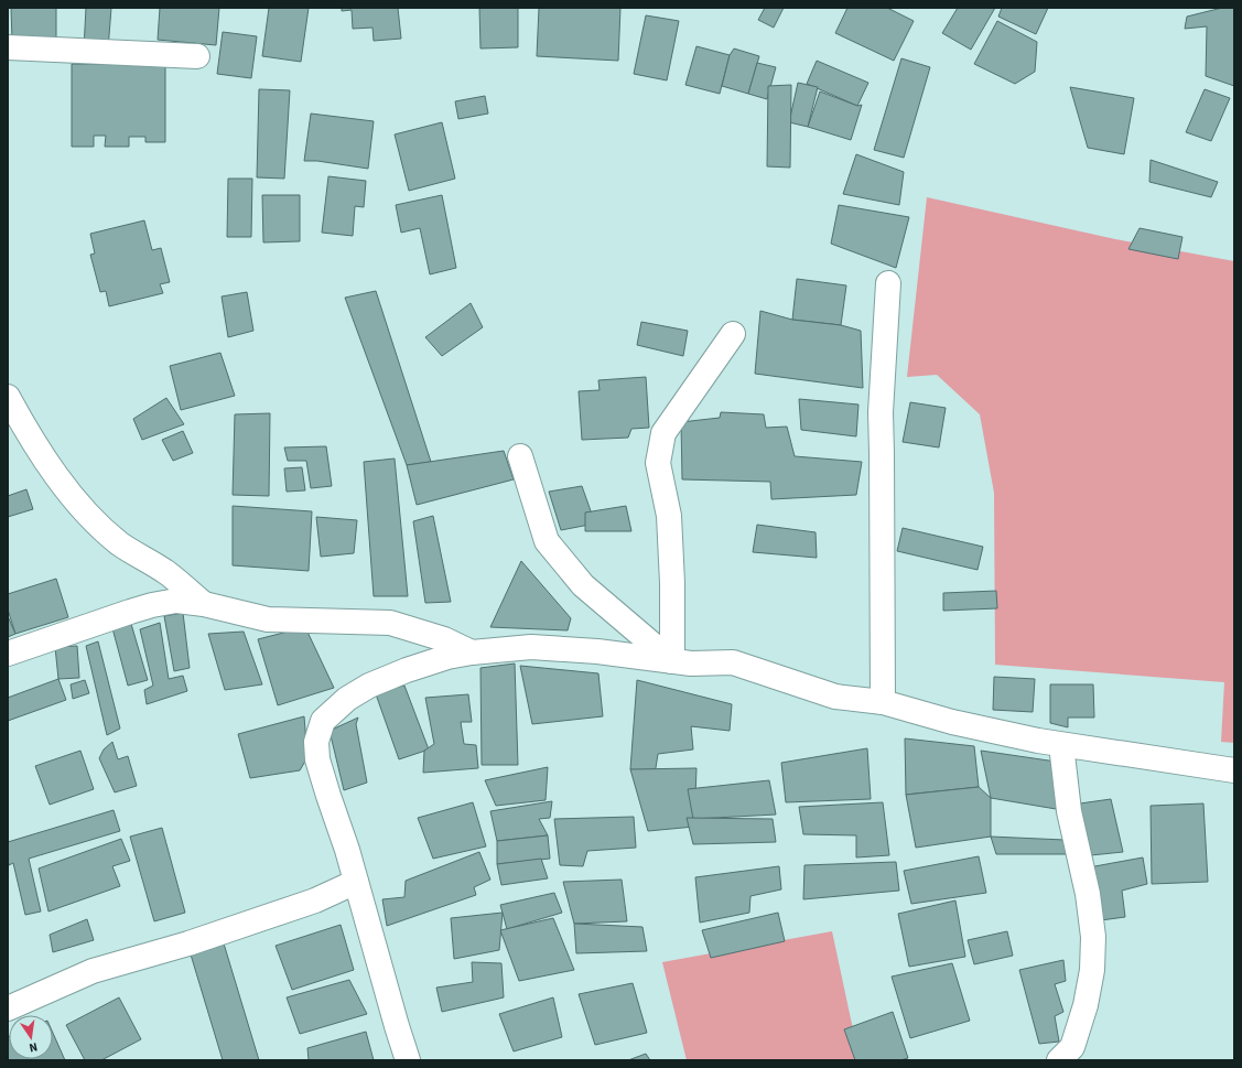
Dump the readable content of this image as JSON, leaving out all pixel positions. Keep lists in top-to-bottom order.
{
  "north": "bottom"
}
